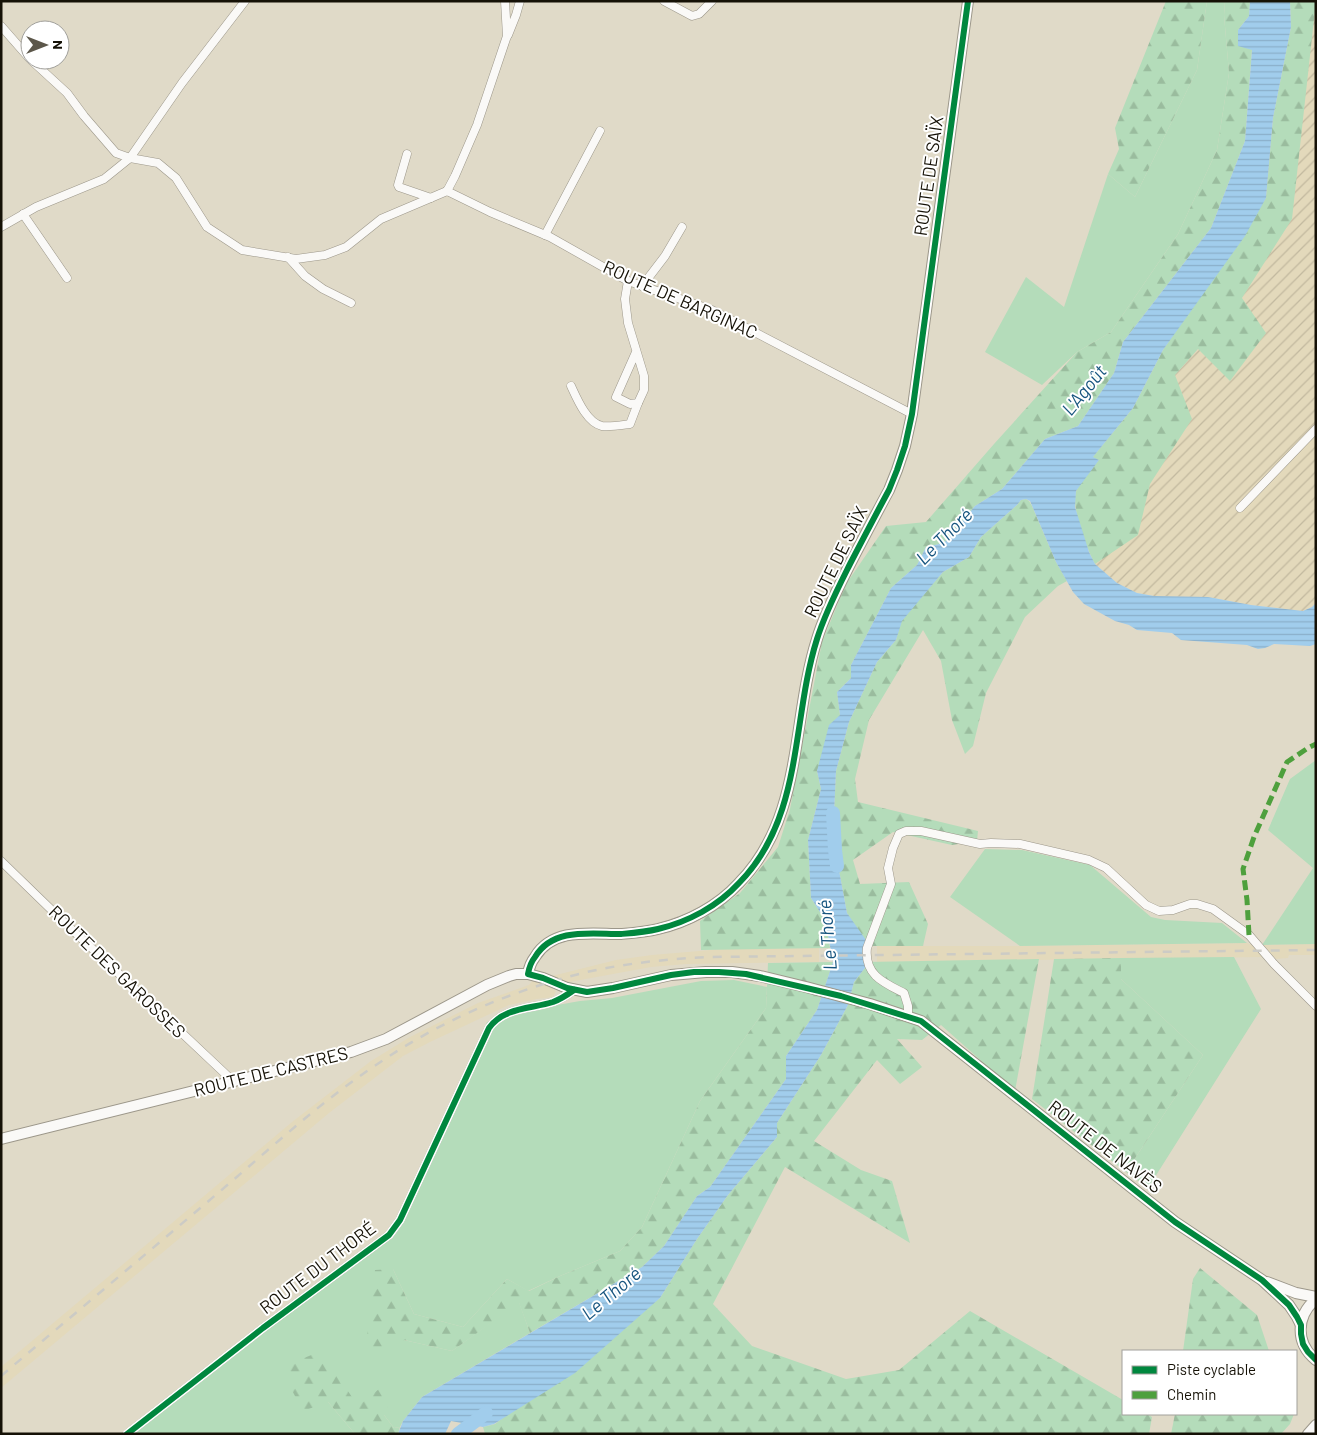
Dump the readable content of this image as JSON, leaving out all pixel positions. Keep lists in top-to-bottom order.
{
  "streets": {
    "main road": ["ROUTE DE SAÏX", "ROUTE DE CASTRES", "ROUTE DE NAVÈS"],
    "street": ["ROUTE DE BARGINAC", "ROUTE DES GAROSSES", "ROUTE DU THORÉ"]
  },
  "crossings": [
    ["ROUTE DE SAÏX", "ROUTE DE BARGINAC"],
    ["ROUTE DE SAÏX", "ROUTE DE CASTRES"],
    ["ROUTE DE SAÏX", "ROUTE DE NAVÈS"],
    ["ROUTE DES GAROSSES", "ROUTE DE CASTRES"],
    ["ROUTE DE CASTRES", "ROUTE DE NAVÈS"],
    ["ROUTE DE NAVÈS", "ROUTE DU THORÉ"]
  ],
  "water": ["L'Agoût", "Le Thoré"],
  "legend": ["Piste cyclable", "Chemin"],
  "north": "right"
}
